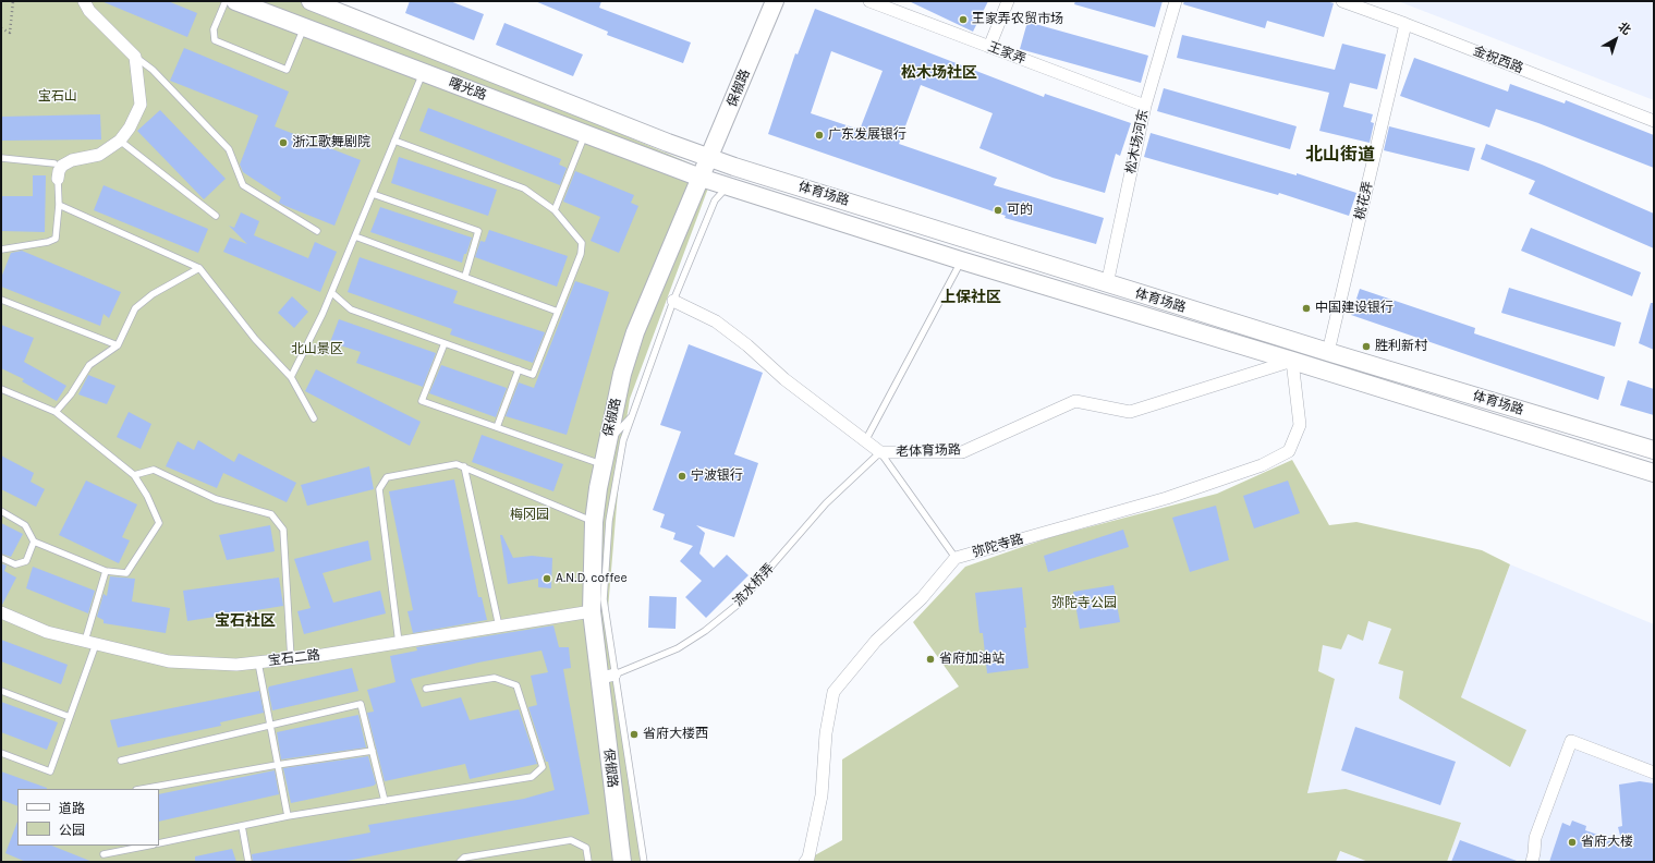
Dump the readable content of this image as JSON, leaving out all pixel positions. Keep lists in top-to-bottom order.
{
  "streets": {
    "main road": ["保俶路", "曙光路", "体育场路"],
    "street": [
      "王家弄",
      "金祝西路",
      "松木场河东",
      "桃花弄",
      "老体育场路",
      "弥陀寺路",
      "流水桥弄",
      "宝石二路"
    ]
  },
  "crossings": [
    ["王家弄", "松木场河东"],
    ["金祝西路", "桃花弄"],
    ["保俶路", "曙光路"],
    ["保俶路", "体育场路"],
    ["保俶路", "流水桥弄"],
    ["保俶路", "宝石二路"],
    ["曙光路", "体育场路"],
    ["松木场河东", "体育场路"],
    ["体育场路", "桃花弄"],
    ["体育场路", "老体育场路"],
    ["体育场路", "弥陀寺路"],
    ["老体育场路", "弥陀寺路"],
    ["老体育场路", "流水桥弄"]
  ],
  "districts": [
    "松木场社区",
    "北山街道",
    "上保社区",
    "宝石社区"
  ],
  "parks": [
    "宝石山",
    "北山景区",
    "梅冈园",
    "弥陀寺公园"
  ],
  "places": [
    "王家弄农贸市场",
    "广东发展银行",
    "浙江歌舞剧院",
    "可的",
    "中国建设银行",
    "胜利新村",
    "宁波银行",
    "A.N.D. coffee",
    "省府加油站",
    "省府大楼西",
    "省府大楼"
  ],
  "legend": ["道路", "公园"],
  "north": "top right"
}
